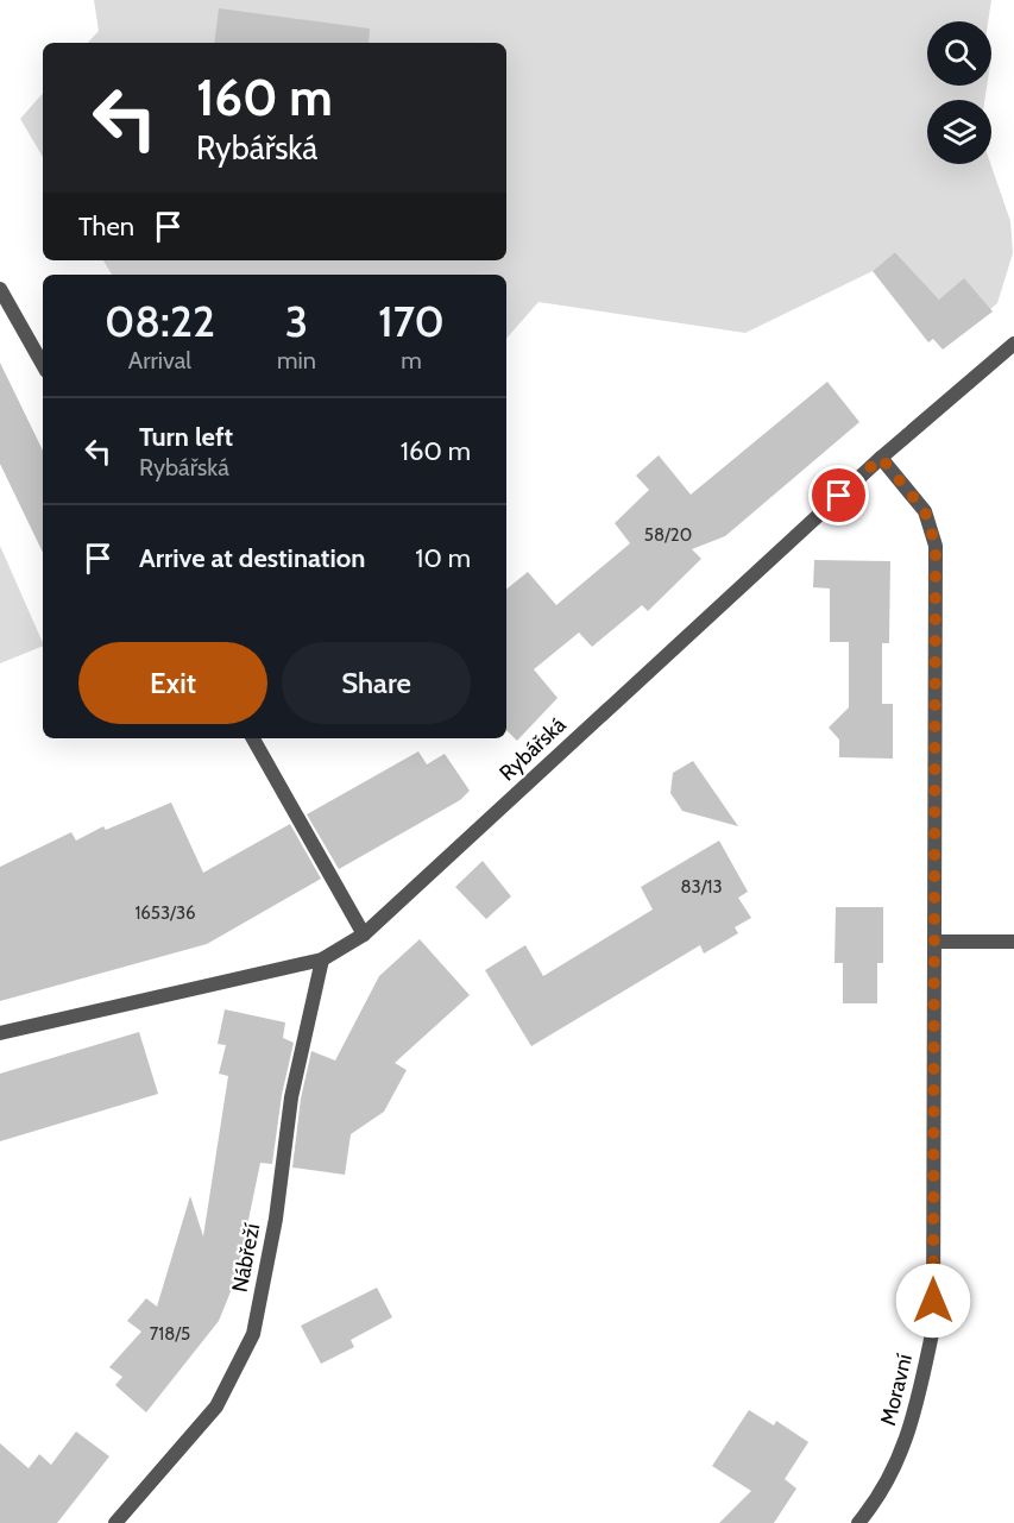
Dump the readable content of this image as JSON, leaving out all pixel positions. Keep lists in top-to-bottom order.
{
  "streets": {
    "street": ["Rybářská", "Nábřeží", "Moravní"]
  },
  "crossings": [
    ["Rybářská", "Nábřeží"],
    ["Rybářská", "Moravní"]
  ],
  "house_numbers": [
    "58/20",
    "83/13",
    "1653/36",
    "718/5"
  ],
  "page": {
    "turn": ["160 m", "Rybářská"],
    "then": "Then",
    "eta": [
      "08:22",
      "Arrival",
      "3",
      "min",
      "170",
      "m"
    ],
    "list": [
      {
        "name": "Turn left",
        "note": "Rybářská",
        "value": "160 m"
      },
      {
        "name": "Arrive at destination",
        "value": "10 m"
      }
    ],
    "buttons": ["Exit", "Share"]
  }
}
